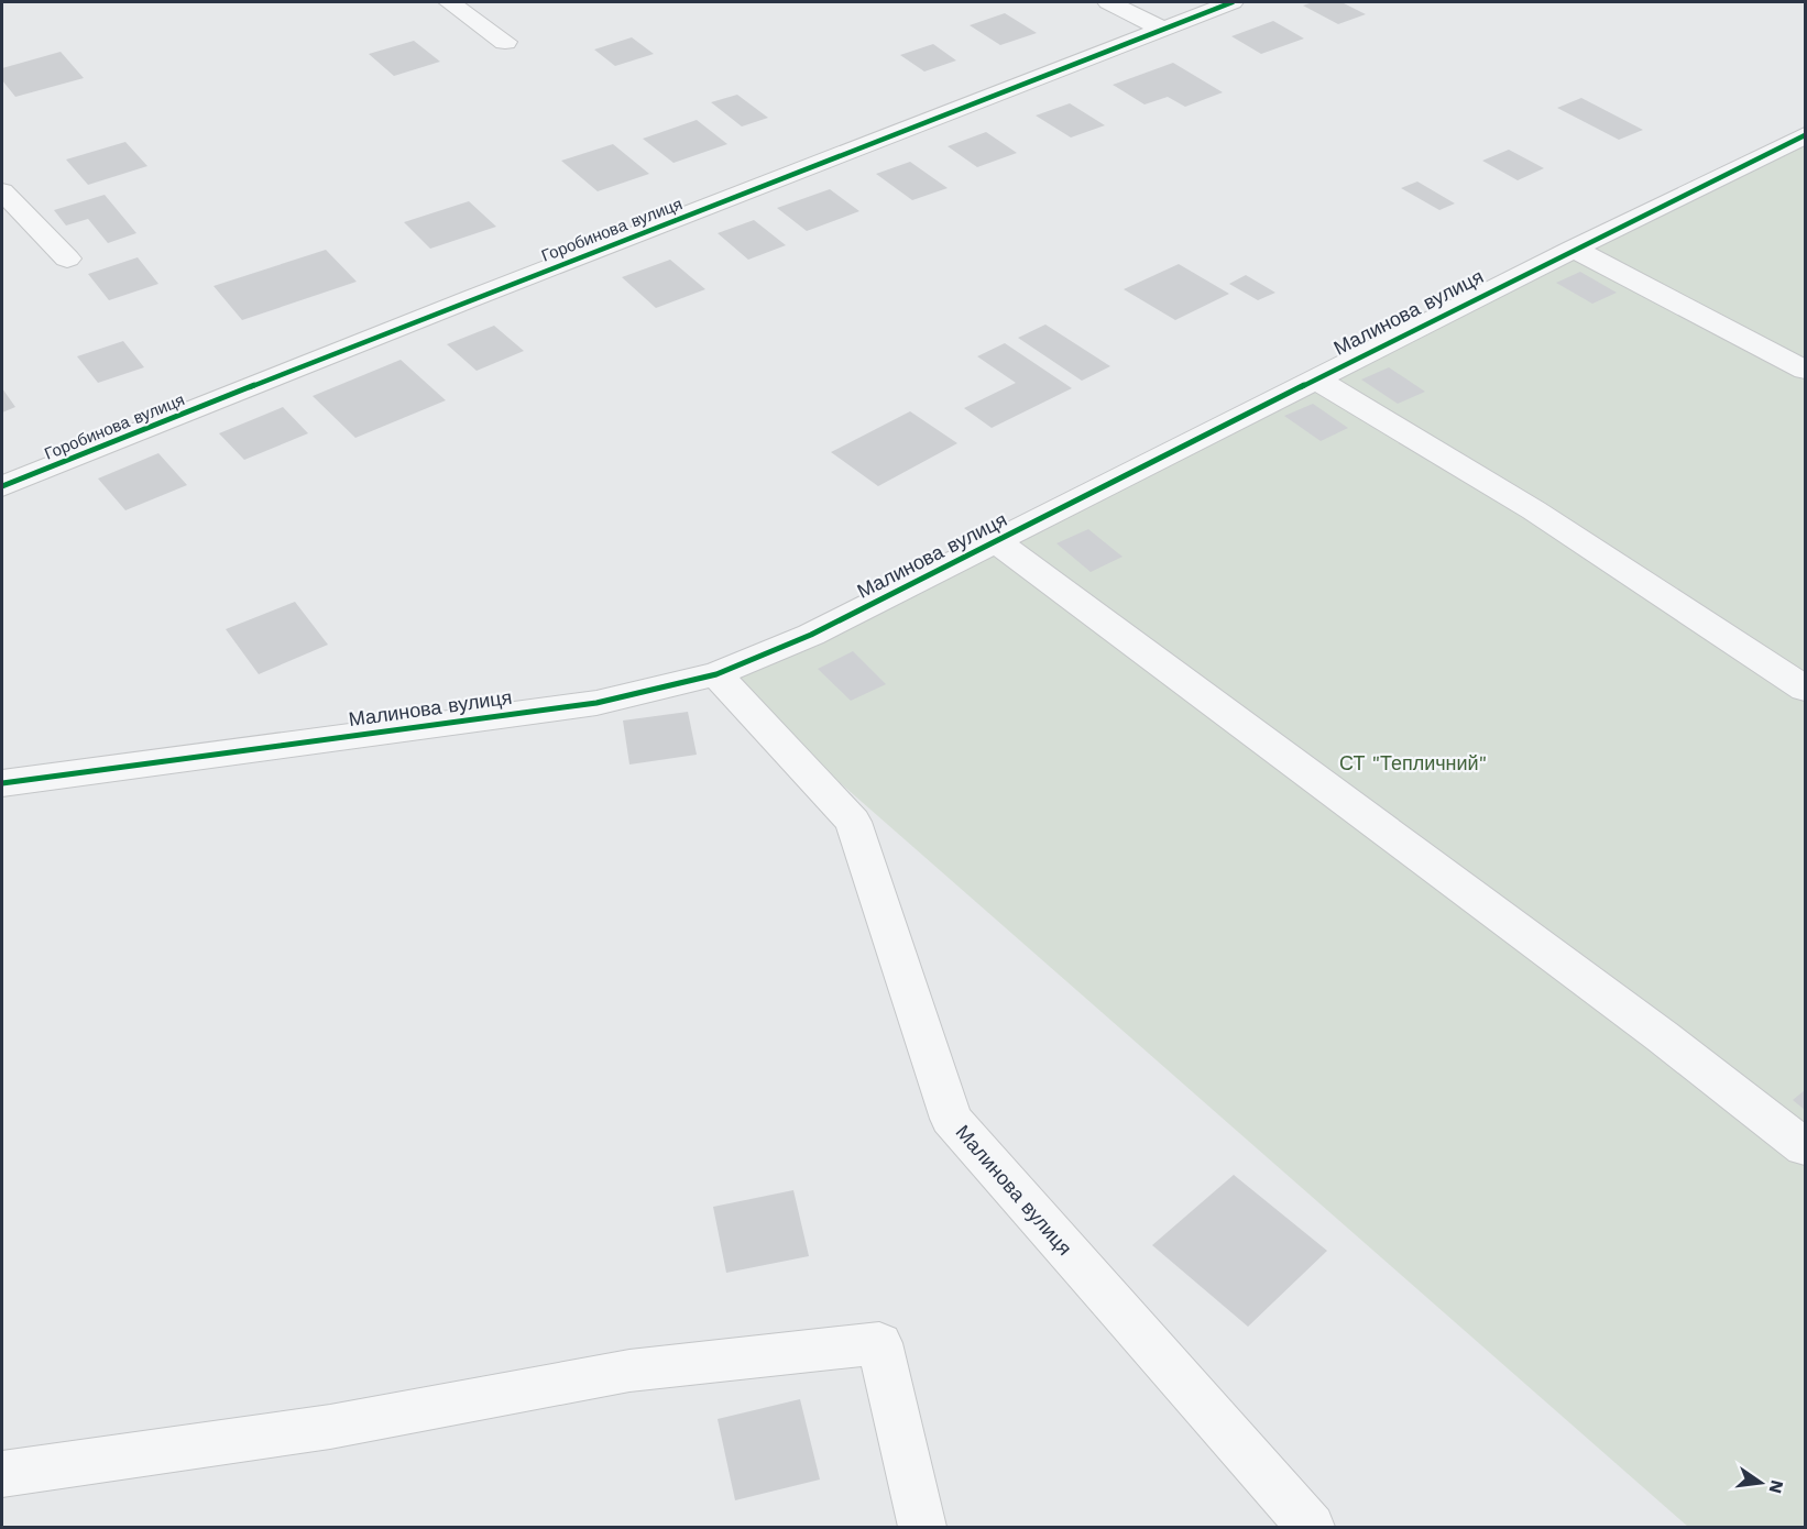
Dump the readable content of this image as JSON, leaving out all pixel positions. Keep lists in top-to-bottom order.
{
  "streets": {
    "street": ["Горобинова вулиця", "Малинова вулиця"]
  },
  "parks": ["СТ \"Тепличний\""],
  "north": "right"
}
